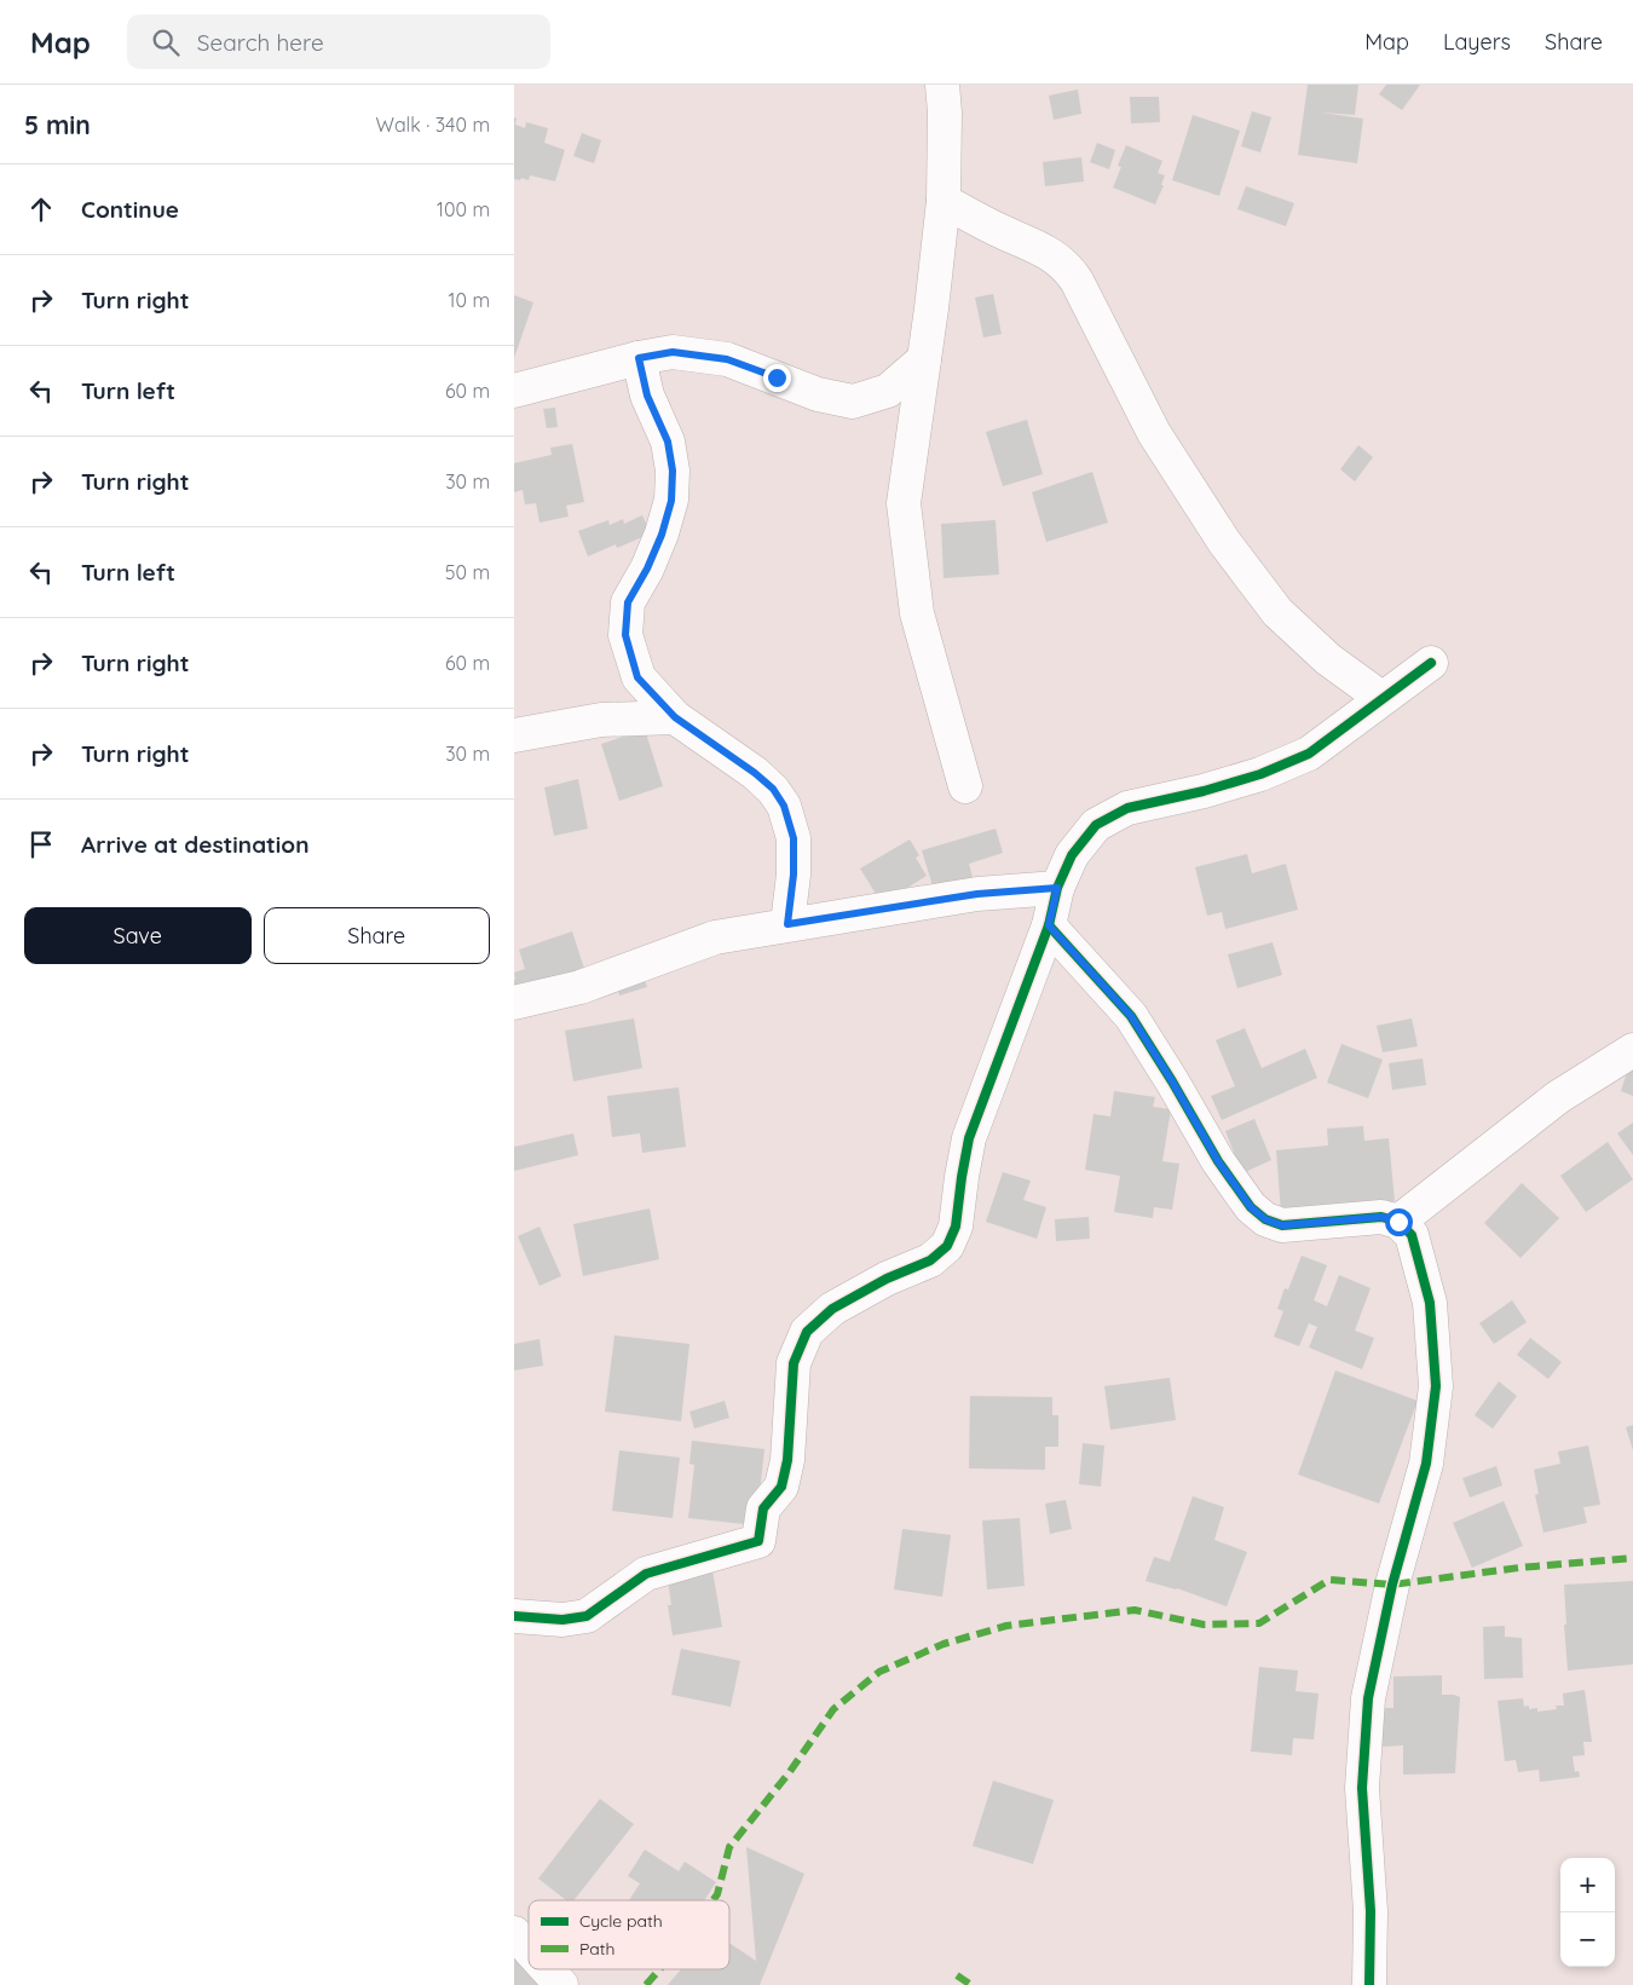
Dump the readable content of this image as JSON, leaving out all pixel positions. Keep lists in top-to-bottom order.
{
  "legend": ["Cycle path", "Path"],
  "page": {
    "header": "Map",
    "search": "Search here",
    "nav": ["Map", "Layers", "Share"],
    "heading": ["5 min", "Walk · 340 m"],
    "list": [
      ["Continue", "100 m"],
      ["Turn right", "10 m"],
      ["Turn left", "60 m"],
      ["Turn right", "30 m"],
      ["Turn left", "50 m"],
      ["Turn right", "60 m"],
      ["Turn right", "30 m"],
      "Arrive at destination"
    ],
    "buttons": ["Save", "Share"],
    "map_buttons": ["+", "−"]
  }
}
